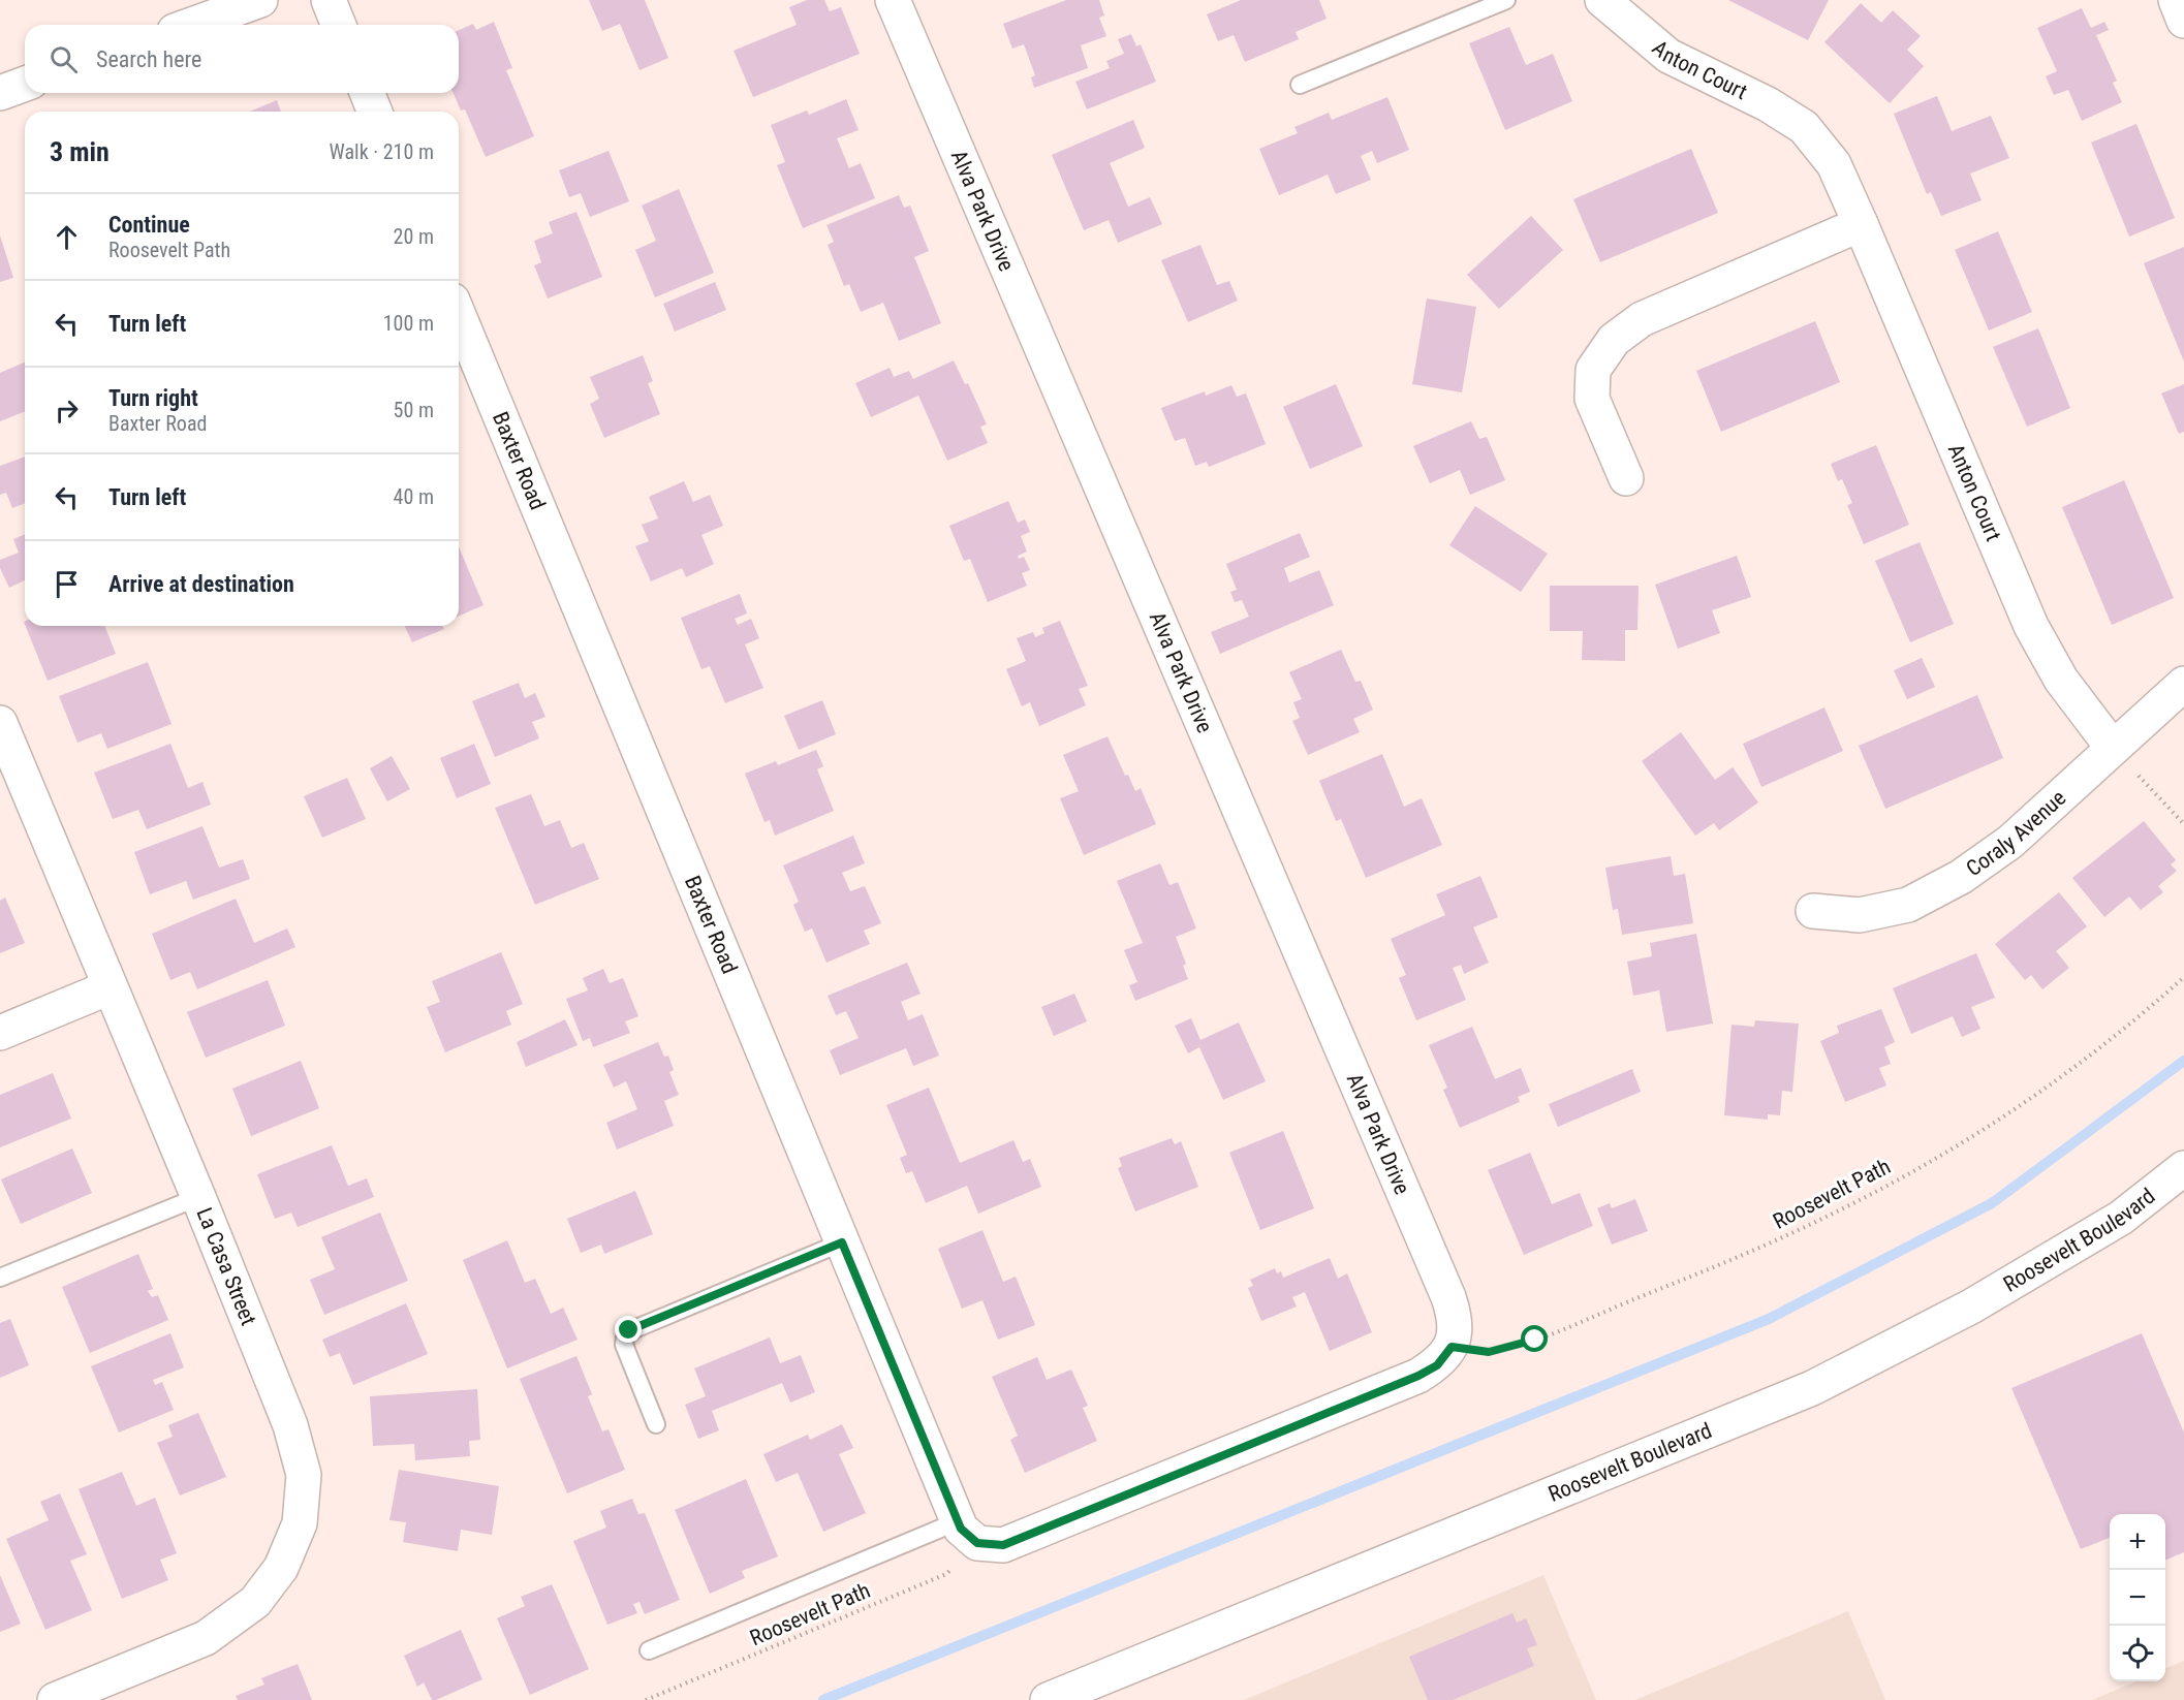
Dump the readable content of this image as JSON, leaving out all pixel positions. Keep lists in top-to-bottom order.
{
  "streets": {
    "street": [
      "Anton Court",
      "Alva Park Drive",
      "Baxter Road",
      "Coraly Avenue",
      "Roosevelt Boulevard",
      "La Casa Street"
    ],
    "path": ["Roosevelt Path"]
  },
  "crossings": [
    ["Anton Court", "Coraly Avenue"],
    ["Alva Park Drive", "Roosevelt Path"],
    ["Baxter Road", "Roosevelt Path"]
  ],
  "page": {
    "search": "Search here",
    "heading": ["3 min", "Walk · 210 m"],
    "list": [
      ["Continue", "Roosevelt Path", "20 m"],
      ["Turn left", "100 m"],
      ["Turn right", "Baxter Road", "50 m"],
      ["Turn left", "40 m"],
      "Arrive at destination"
    ],
    "map_buttons": ["+", "−"]
  }
}
